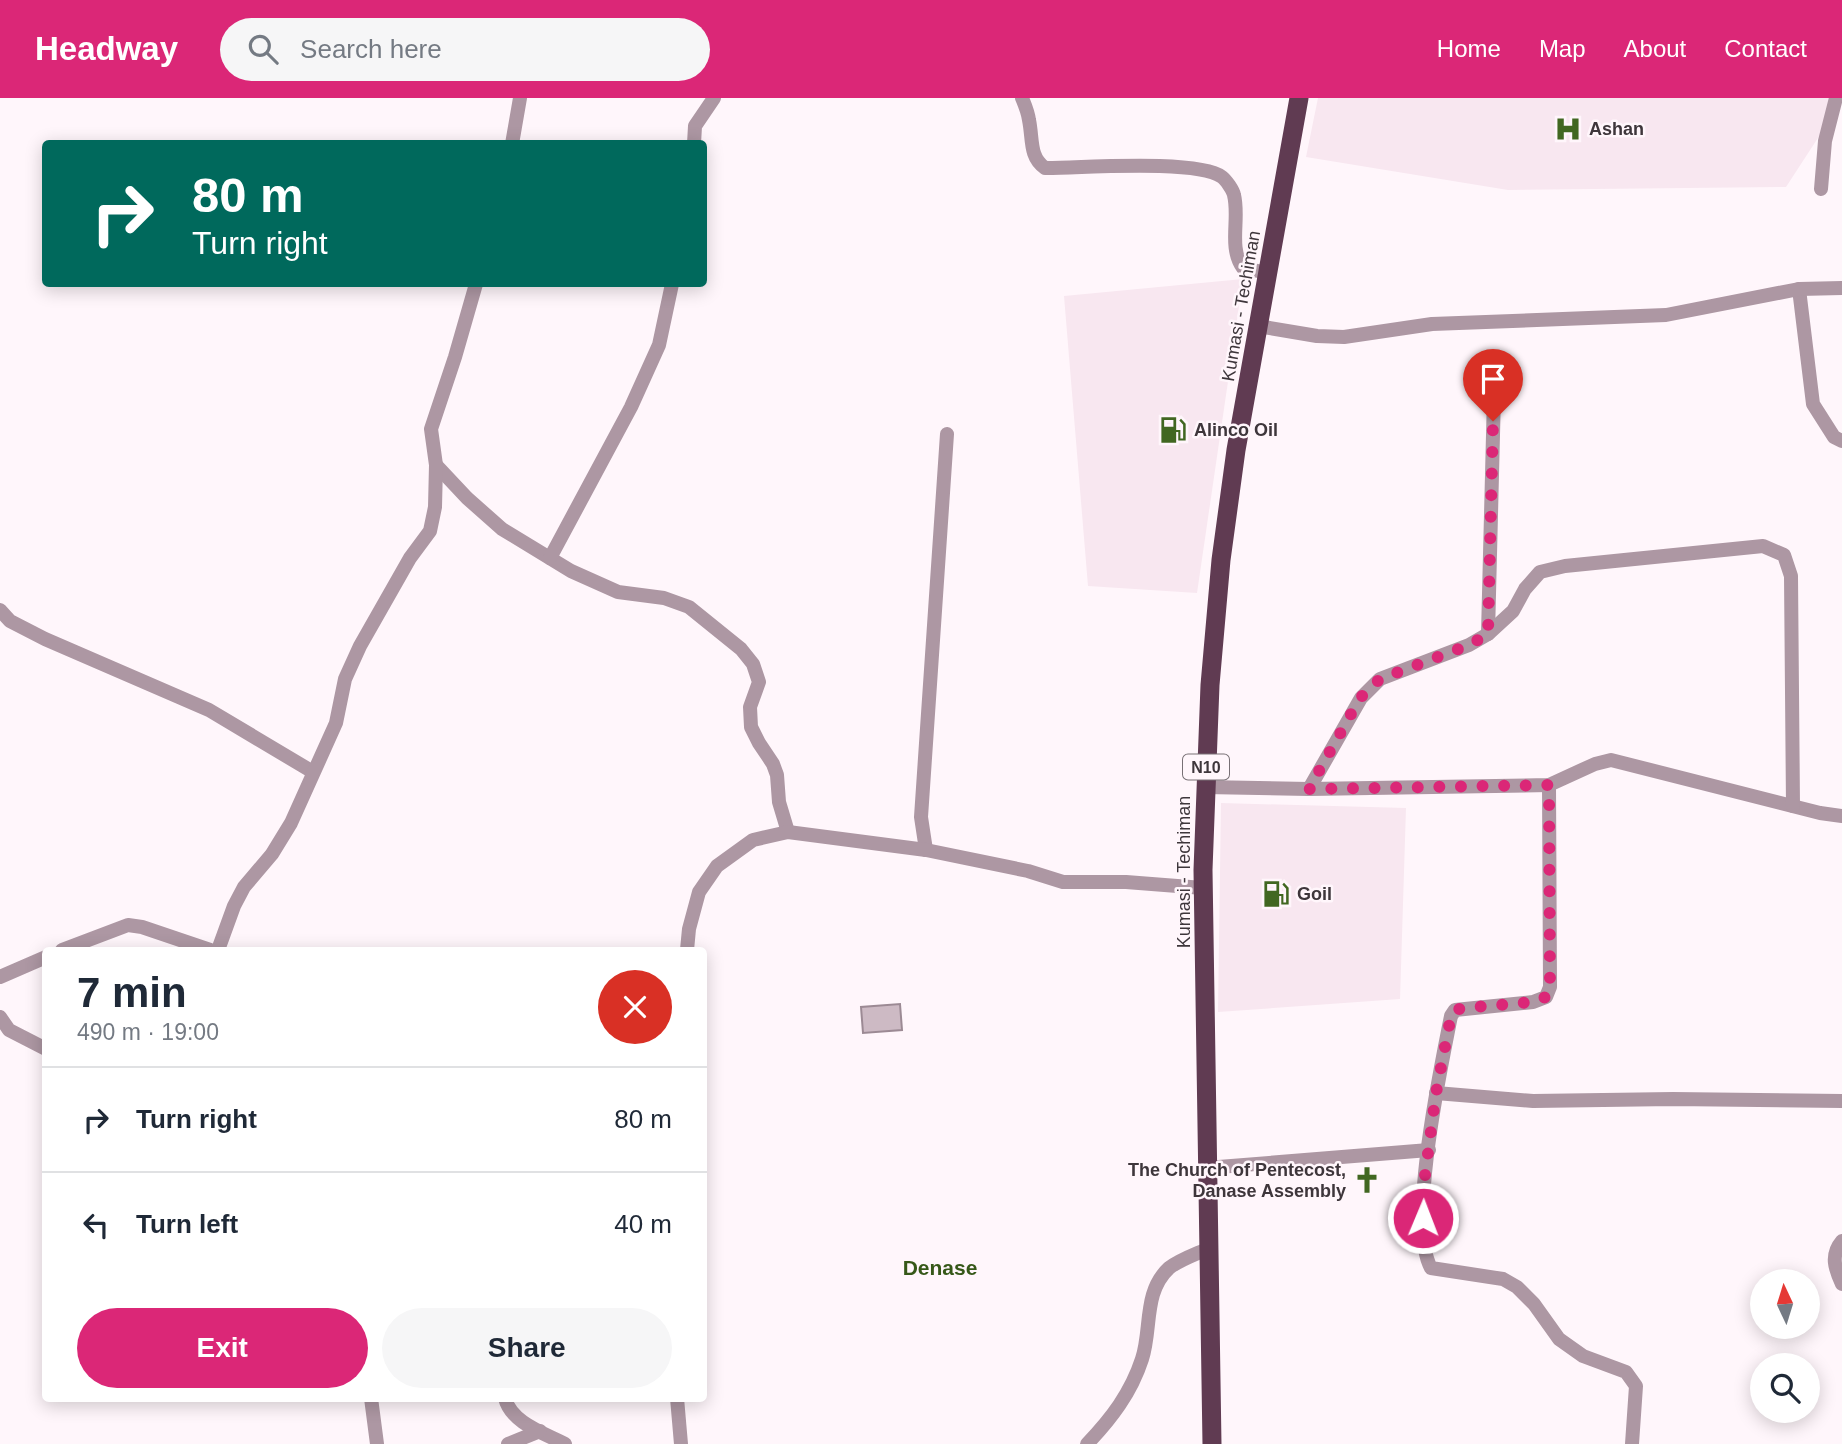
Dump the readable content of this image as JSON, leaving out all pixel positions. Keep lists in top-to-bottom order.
{
  "streets": {
    "highway": ["Kumasi - Techiman", "N10"]
  },
  "districts": ["Denase"],
  "places": {
    "hospital": ["Ashan"],
    "fuel station": ["Alinco Oil", "Goil"],
    "church": ["The Church of Pentecost, Danase Assembly"]
  },
  "north": "top",
  "page": {
    "header": "Headway",
    "search": "Search here",
    "nav": [
      "Home",
      "Map",
      "About",
      "Contact"
    ],
    "turn": ["80 m", "Turn right"],
    "heading": ["7 min", "490 m · 19:00"],
    "list": [
      {
        "name": "Turn right",
        "value": "80 m"
      },
      {
        "name": "Turn left",
        "value": "40 m"
      }
    ],
    "buttons": ["Exit", "Share"]
  }
}
